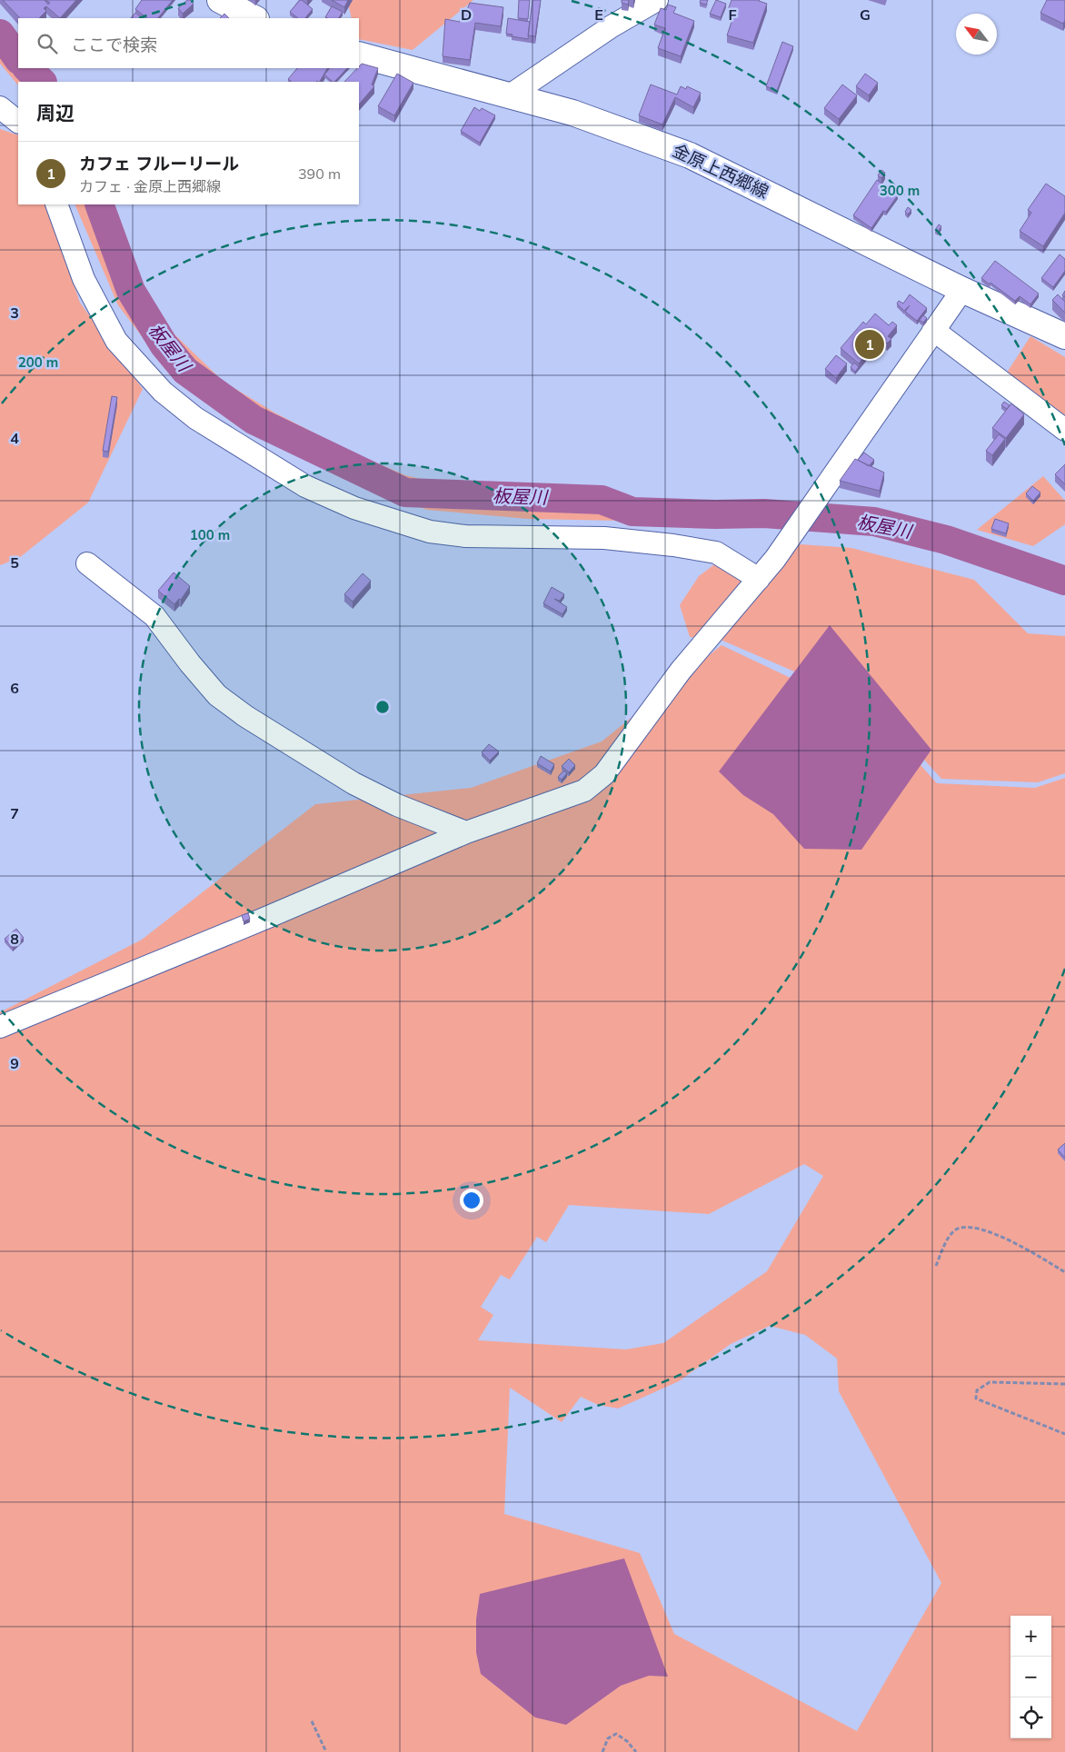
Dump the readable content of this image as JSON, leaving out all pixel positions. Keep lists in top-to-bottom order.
{
  "streets": {
    "main road": ["金原上西郷線"]
  },
  "water": ["板屋川"],
  "north": "top left",
  "page": {
    "search": "ここで検索",
    "heading": "周辺",
    "list": [
      {
        "mark": "1",
        "name": "カフェ フルーリール",
        "note": "カフェ · 金原上西郷線",
        "value": "390 m"
      }
    ],
    "pins": "1",
    "map_buttons": ["+", "−"]
  },
  "grid": {
    "columns": [
      "D",
      "E",
      "F",
      "G"
    ],
    "rows": [
      "3",
      "4",
      "5",
      "6",
      "7",
      "8",
      "9"
    ]
  },
  "rings": ["300 m", "200 m", "100 m"]
}
